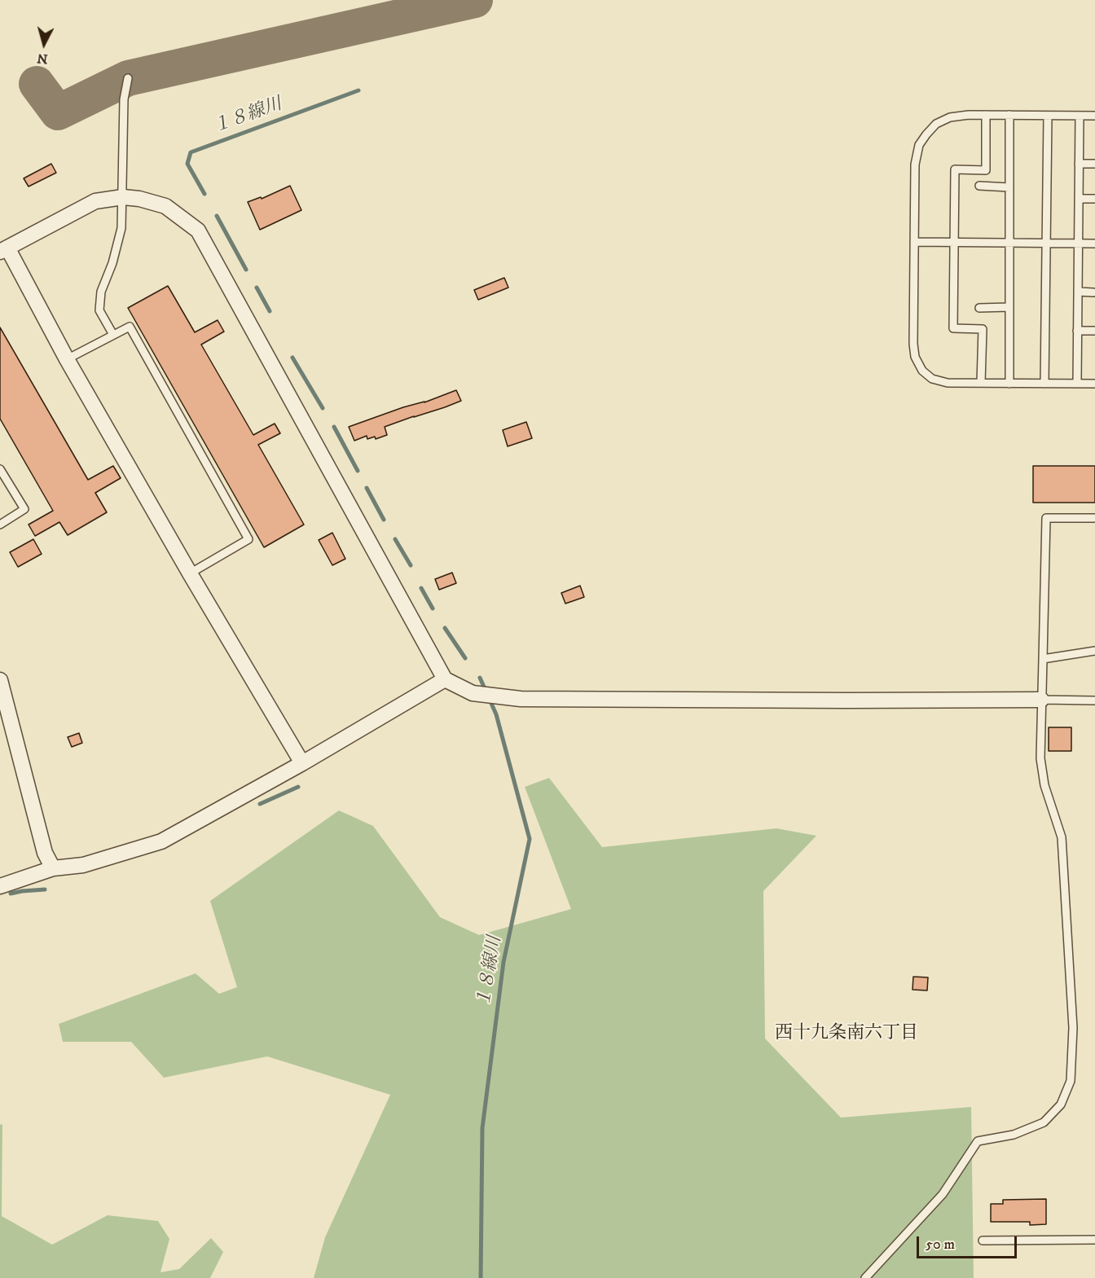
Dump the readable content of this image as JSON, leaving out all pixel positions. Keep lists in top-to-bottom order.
{
  "districts": ["西十九条南六丁目"],
  "water": ["１８線川"],
  "scale_bar": "50 m",
  "north": "bottom"
}
